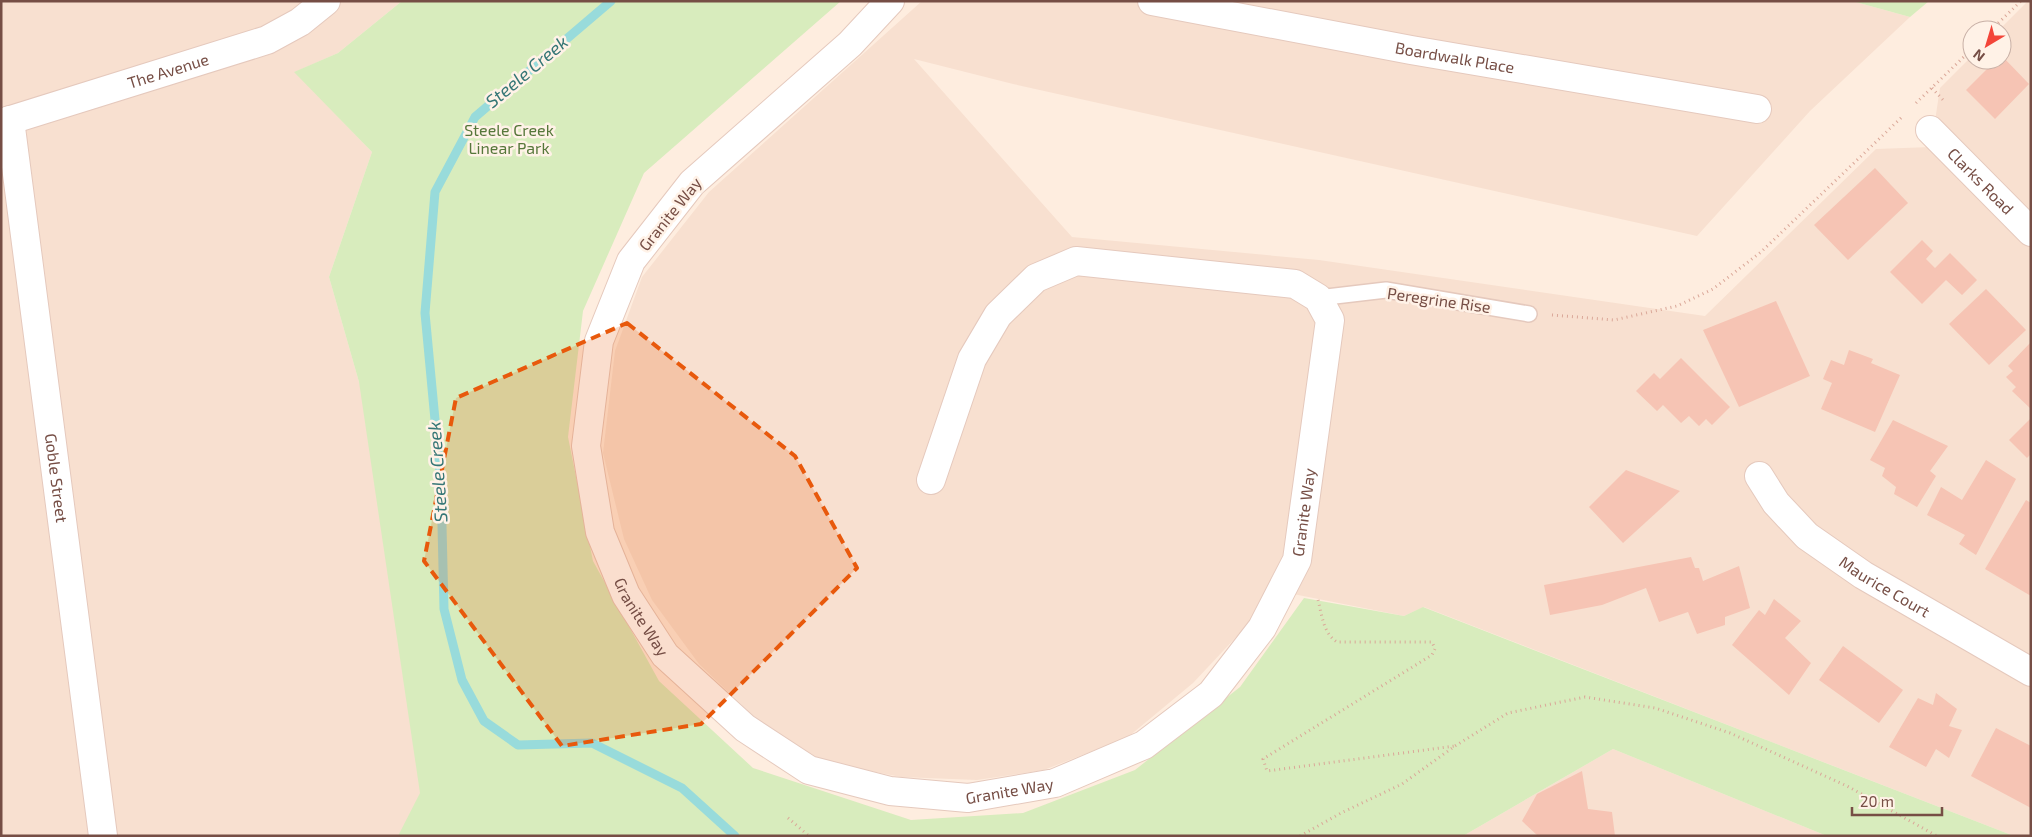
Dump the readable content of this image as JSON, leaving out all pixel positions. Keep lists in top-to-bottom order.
{
  "streets": {
    "street": [
      "Boardwalk Place",
      "The Avenue",
      "Clarks Road",
      "Granite Way",
      "Goble Street",
      "Maurice Court"
    ],
    "lane": ["Peregrine Rise"]
  },
  "crossings": [
    ["The Avenue", "Goble Street"],
    ["Granite Way", "Peregrine Rise"]
  ],
  "water": ["Steele Creek"],
  "parks": ["Steele Creek Linear Park"],
  "scale_bar": "20 m",
  "north": "bottom left"
}
